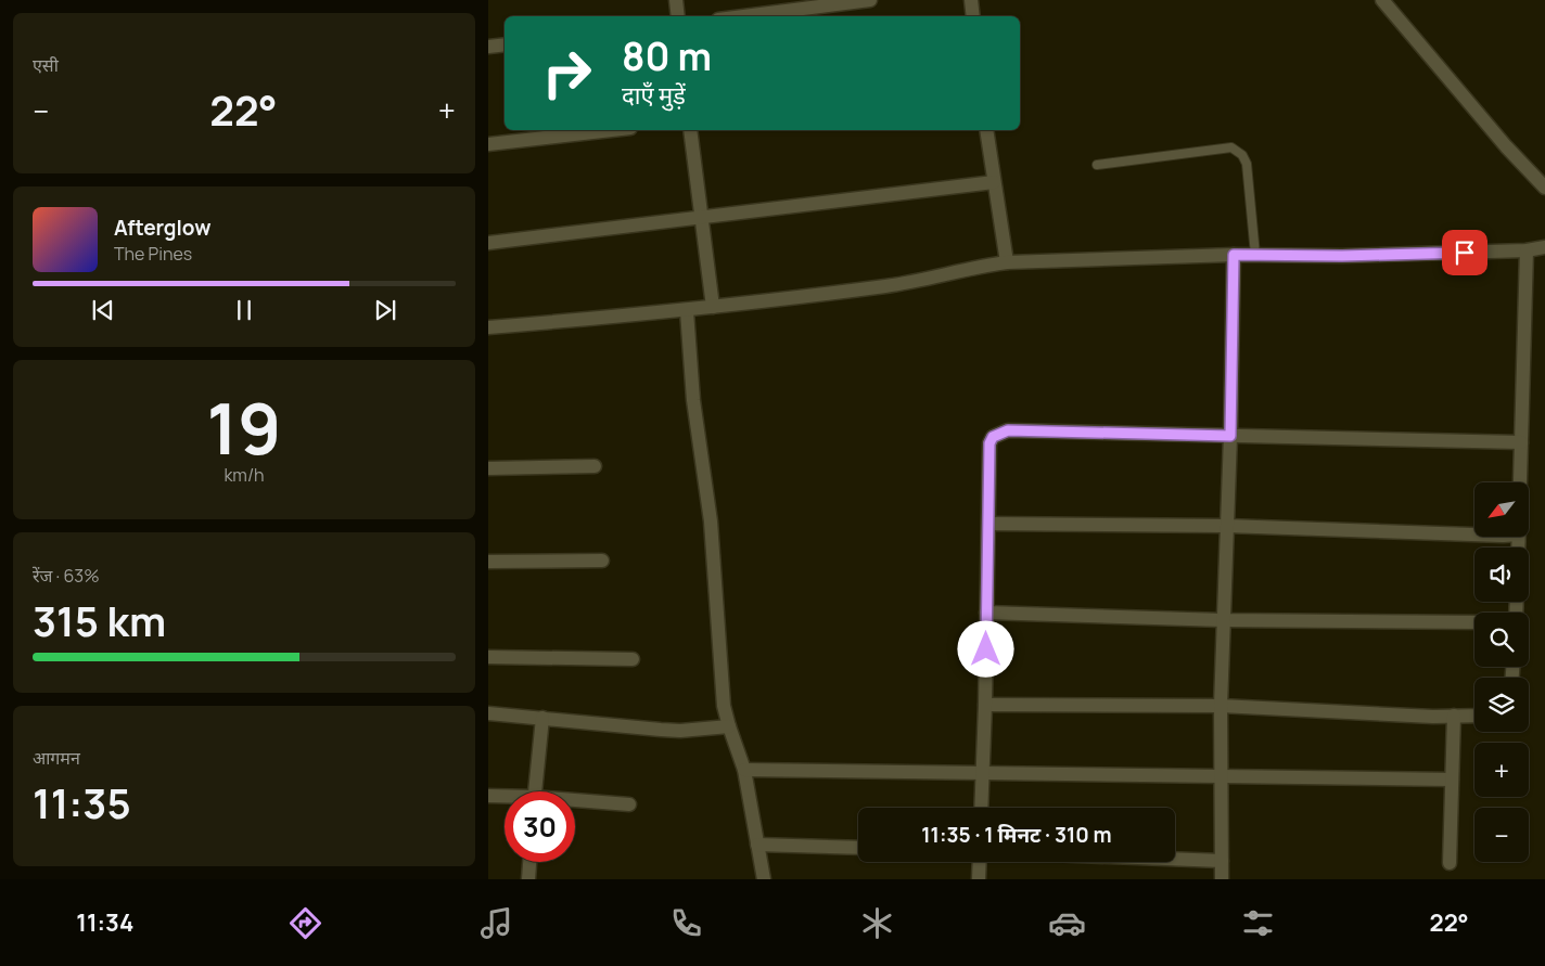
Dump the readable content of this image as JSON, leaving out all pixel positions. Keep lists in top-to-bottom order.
{
  "north": "bottom left",
  "page": {
    "tile": [
      "एसी",
      ["19", "km/h"],
      ["रेंज · 63%", "315 km"],
      ["आगमन", "11:35"]
    ],
    "turn": ["80 m", "दाएँ मुड़ें"],
    "heat": ["−", "22°", "+"],
    "song": ["Afterglow", "The Pines"],
    "map_buttons": ["+", "−"],
    "limit": "30",
    "trip": "11:35 · 1 मिनट · 310 m",
    "tabs": ["11:34", "22°"]
  }
}
